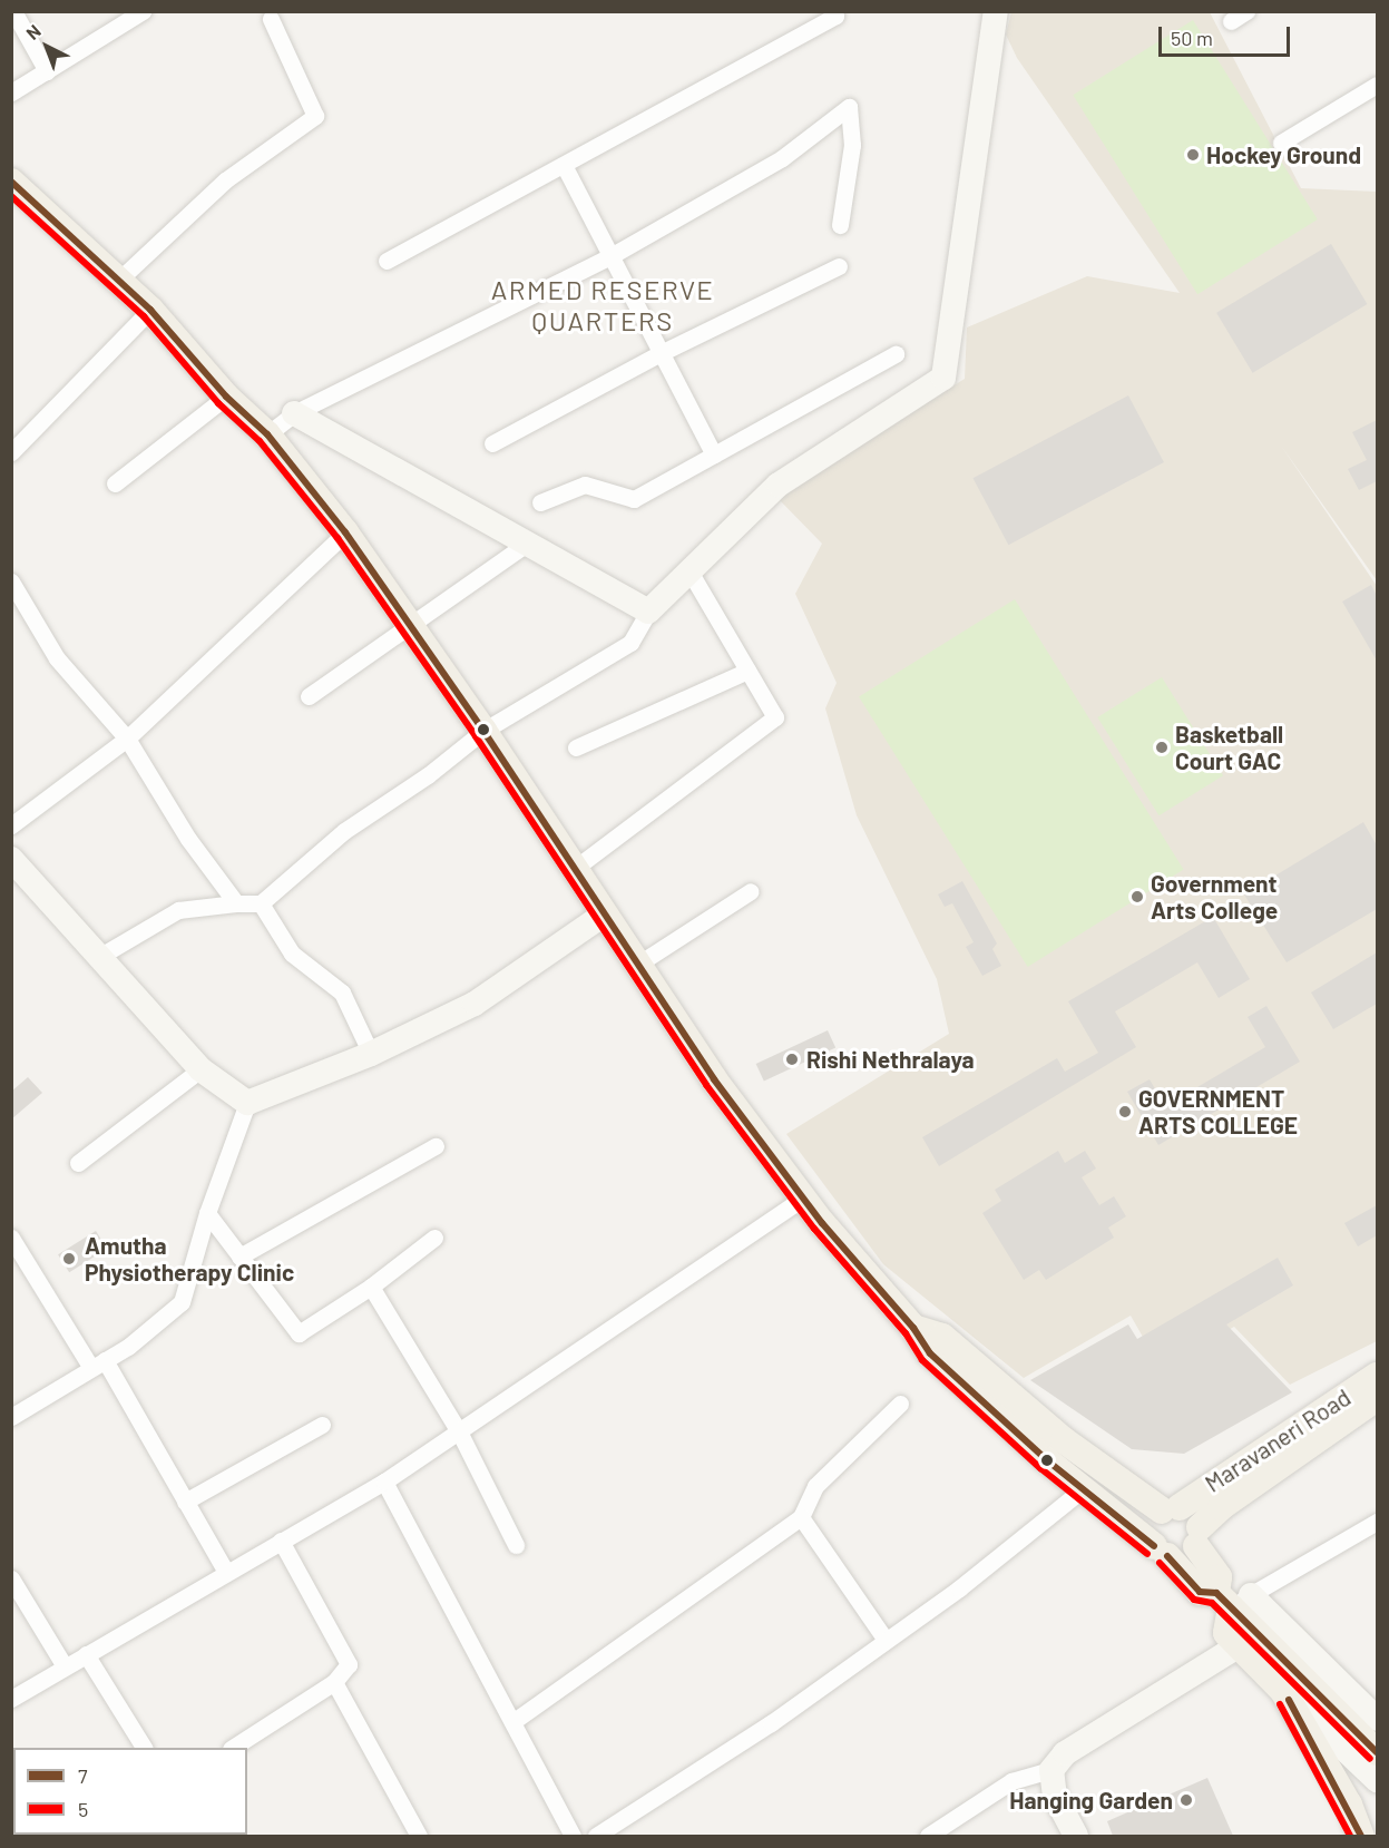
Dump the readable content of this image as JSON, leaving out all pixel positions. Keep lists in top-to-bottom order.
{
  "streets": {
    "main road": ["Maravaneri Road"]
  },
  "districts": ["ARMED RESERVE QUARTERS"],
  "places": [
    "Hockey Ground",
    "Basketball Court GAC",
    "Government Arts College",
    "Rishi Nethralaya",
    "GOVERNMENT ARTS COLLEGE",
    "Amutha Physiotherapy Clinic",
    "Hanging Garden"
  ],
  "lines": ["transit line 7", "transit line 5"],
  "legend": ["7", "5"],
  "scale_bar": "50 m",
  "north": "top left"
}
